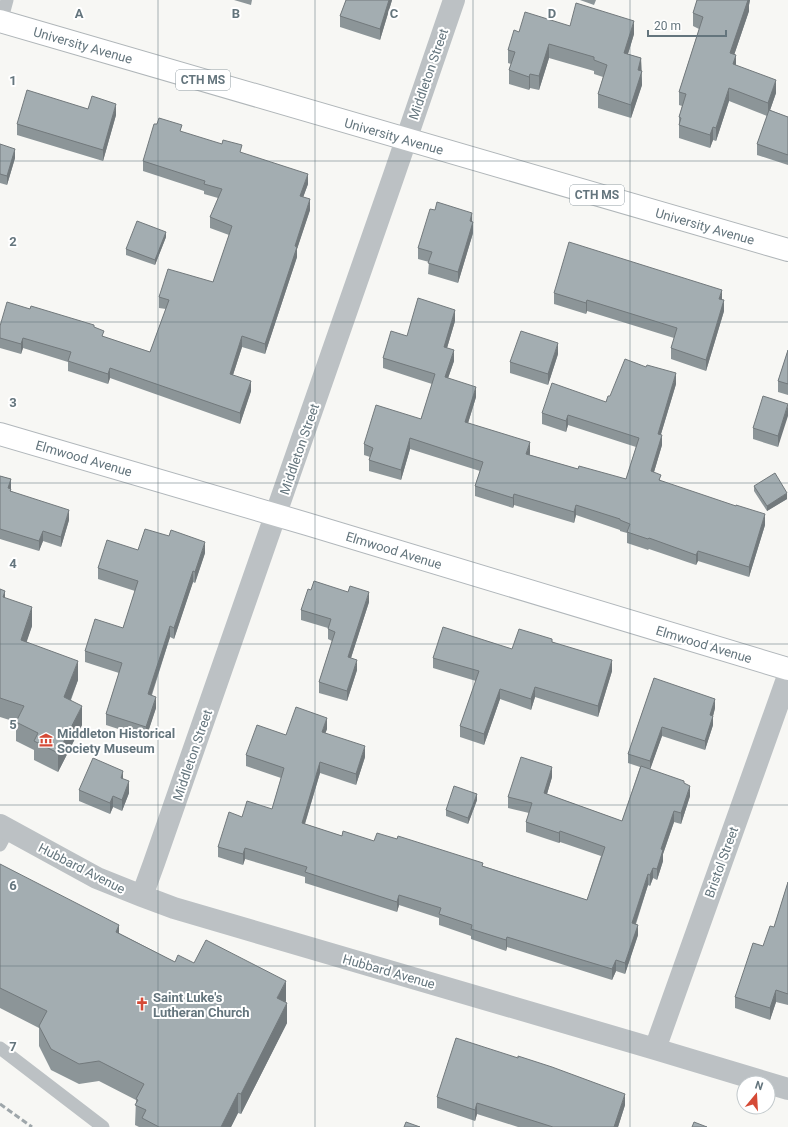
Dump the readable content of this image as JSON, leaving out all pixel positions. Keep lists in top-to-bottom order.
{
  "streets": {
    "main road": ["University Avenue", "CTH MS", "Elmwood Avenue"],
    "street": ["Middleton Street", "Bristol Street", "Hubbard Avenue"]
  },
  "crossings": [
    ["University Avenue", "Middleton Street"],
    ["Middleton Street", "Elmwood Avenue"],
    ["Middleton Street", "Hubbard Avenue"],
    ["Bristol Street", "Hubbard Avenue"]
  ],
  "places": {
    "museum": ["Middleton Historical Society Museum"],
    "church": ["Saint Luke's Lutheran Church"]
  },
  "scale_bar": "20 m",
  "north": "top",
  "grid": {
    "columns": [
      "A",
      "B",
      "C",
      "D"
    ],
    "rows": [
      "1",
      "2",
      "3",
      "4",
      "5",
      "6",
      "7"
    ]
  }
}
